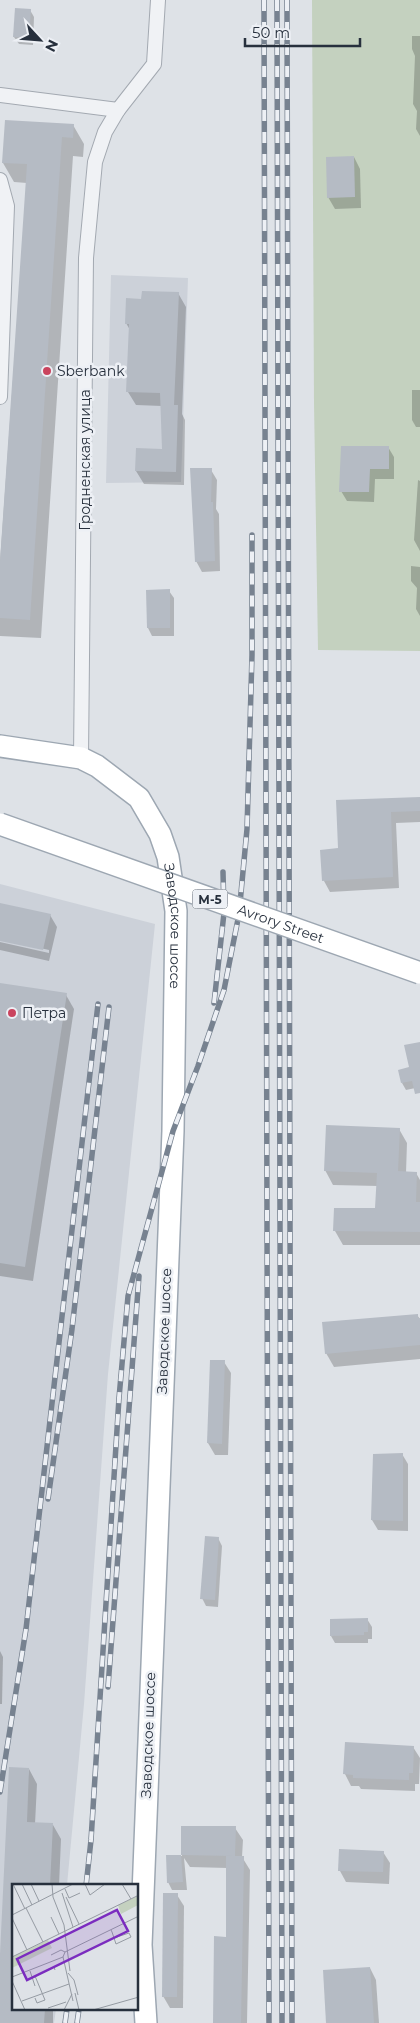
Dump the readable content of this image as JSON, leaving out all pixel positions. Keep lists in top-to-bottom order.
{
  "streets": {
    "main road": ["М-5", "Avrory Street", "Заводское шоссе"],
    "street": ["Гродненская улица"]
  },
  "crossings": [
    ["Гродненская улица", "Заводское шоссе"]
  ],
  "places": ["Sberbank", "Петра"],
  "scale_bar": "50 m",
  "north": "bottom right"
}
